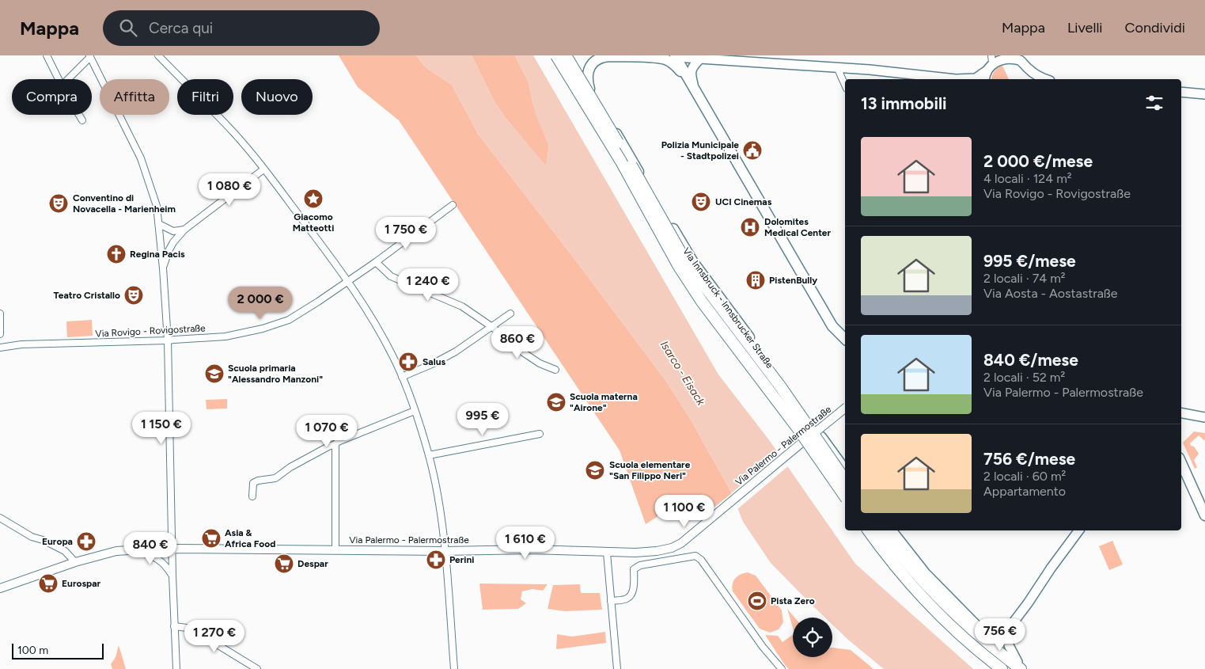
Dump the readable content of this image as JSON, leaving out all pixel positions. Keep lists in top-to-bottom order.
{
  "streets": {
    "main road": ["Via Innsbruck - Innsbrucker Straße"],
    "street": ["Via Rovigo - Rovigostraße", "Via Palermo - Palermostraße"]
  },
  "water": ["Isarco - Eisack"],
  "places": {
    "public building": ["Polizia Municipale - Stadtpolizei"],
    "place": ["Giacomo Matteotti"],
    "theatre": ["UCI Cinemas", "Conventino di Novacella - Marienheim", "Teatro Cristallo"],
    "hospital": ["Dolomites Medical Center"],
    "church": ["Regina Pacis"],
    "building": ["PistenBully"],
    "pharmacy": ["Salus", "Europa", "Perini"],
    "school or university": ["Scuola primaria \"Alessandro Manzoni\"", "Scuola materna \"Airone\"", "Scuola elementare \"San Filippo Neri\""],
    "supermarket": ["Asia & Africa Food", "Despar", "Eurospar"],
    "sports": ["Pista Zero"]
  },
  "scale_bar": "100 m",
  "page": {
    "header": "Mappa",
    "search": "Cerca qui",
    "nav": ["Mappa", "Livelli", "Condividi"],
    "chip": [
      "Compra",
      "Affitta",
      "Filtri",
      "Nuovo"
    ],
    "heading": "13 immobili",
    "list": [
      {
        "name": "2 000 €/mese",
        "note": "4 locali · 124 m² · Via Rovigo - Rovigostraße"
      },
      {
        "name": "995 €/mese",
        "note": "2 locali · 74 m² · Via Aosta - Aostastraße"
      },
      {
        "name": "840 €/mese",
        "note": "2 locali · 52 m² · Via Palermo - Palermostraße"
      },
      {
        "name": "756 €/mese",
        "note": "2 locali · 60 m² · Appartamento"
      }
    ],
    "price": [
      "1 080 €",
      "1 750 €",
      "1 240 €",
      "2 000 €",
      "860 €",
      "995 €",
      "1 150 €",
      "1 070 €",
      "1 100 €",
      "1 610 €",
      "840 €",
      "756 €",
      "1 270 €"
    ],
    "scale": "100 m"
  }
}
